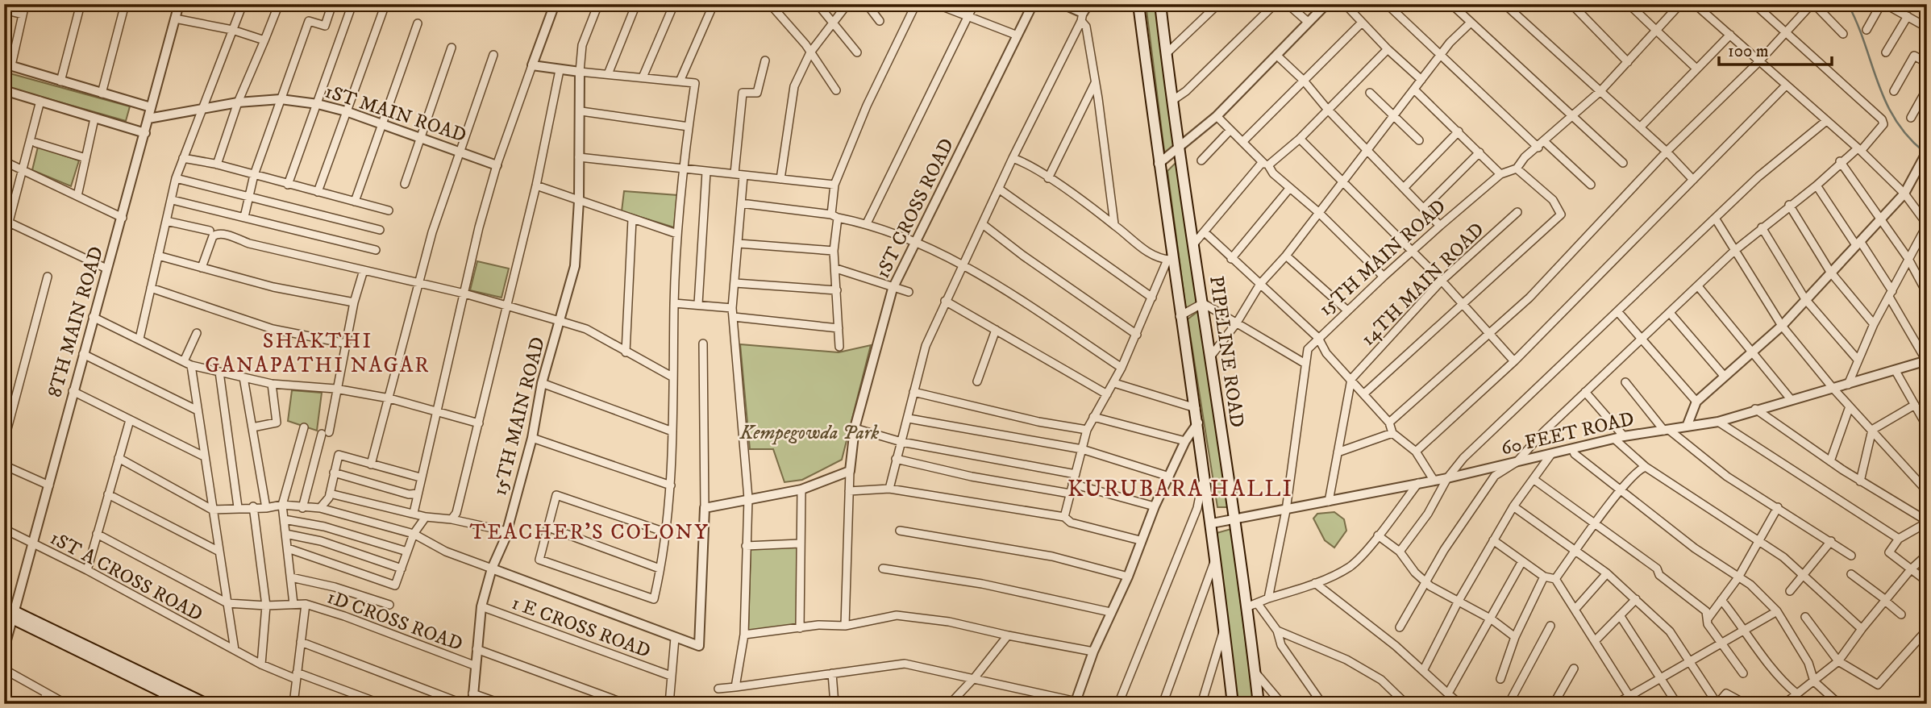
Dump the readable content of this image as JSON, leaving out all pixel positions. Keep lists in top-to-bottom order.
{
  "streets": {
    "main road": ["PIPELINE ROAD"],
    "street": [
      "1ST MAIN ROAD",
      "1ST CROSS ROAD",
      "15TH MAIN ROAD",
      "14TH MAIN ROAD",
      "8TH MAIN ROAD",
      "60 FEET ROAD",
      "1ST A CROSS ROAD",
      "1D CROSS ROAD",
      "1 E CROSS ROAD"
    ]
  },
  "crossings": [
    ["1ST MAIN ROAD", "8TH MAIN ROAD"],
    ["15TH MAIN ROAD", "60 FEET ROAD"],
    ["15TH MAIN ROAD", "1D CROSS ROAD"],
    ["15TH MAIN ROAD", "1 E CROSS ROAD"],
    ["8TH MAIN ROAD", "1ST A CROSS ROAD"],
    ["PIPELINE ROAD", "60 FEET ROAD"]
  ],
  "districts": ["SHAKTHI GANAPATHI NAGAR", "KURUBARA HALLI", "TEACHER'S COLONY"],
  "parks": ["Kempegowda Park"],
  "scale_bar": "100 m"
}
